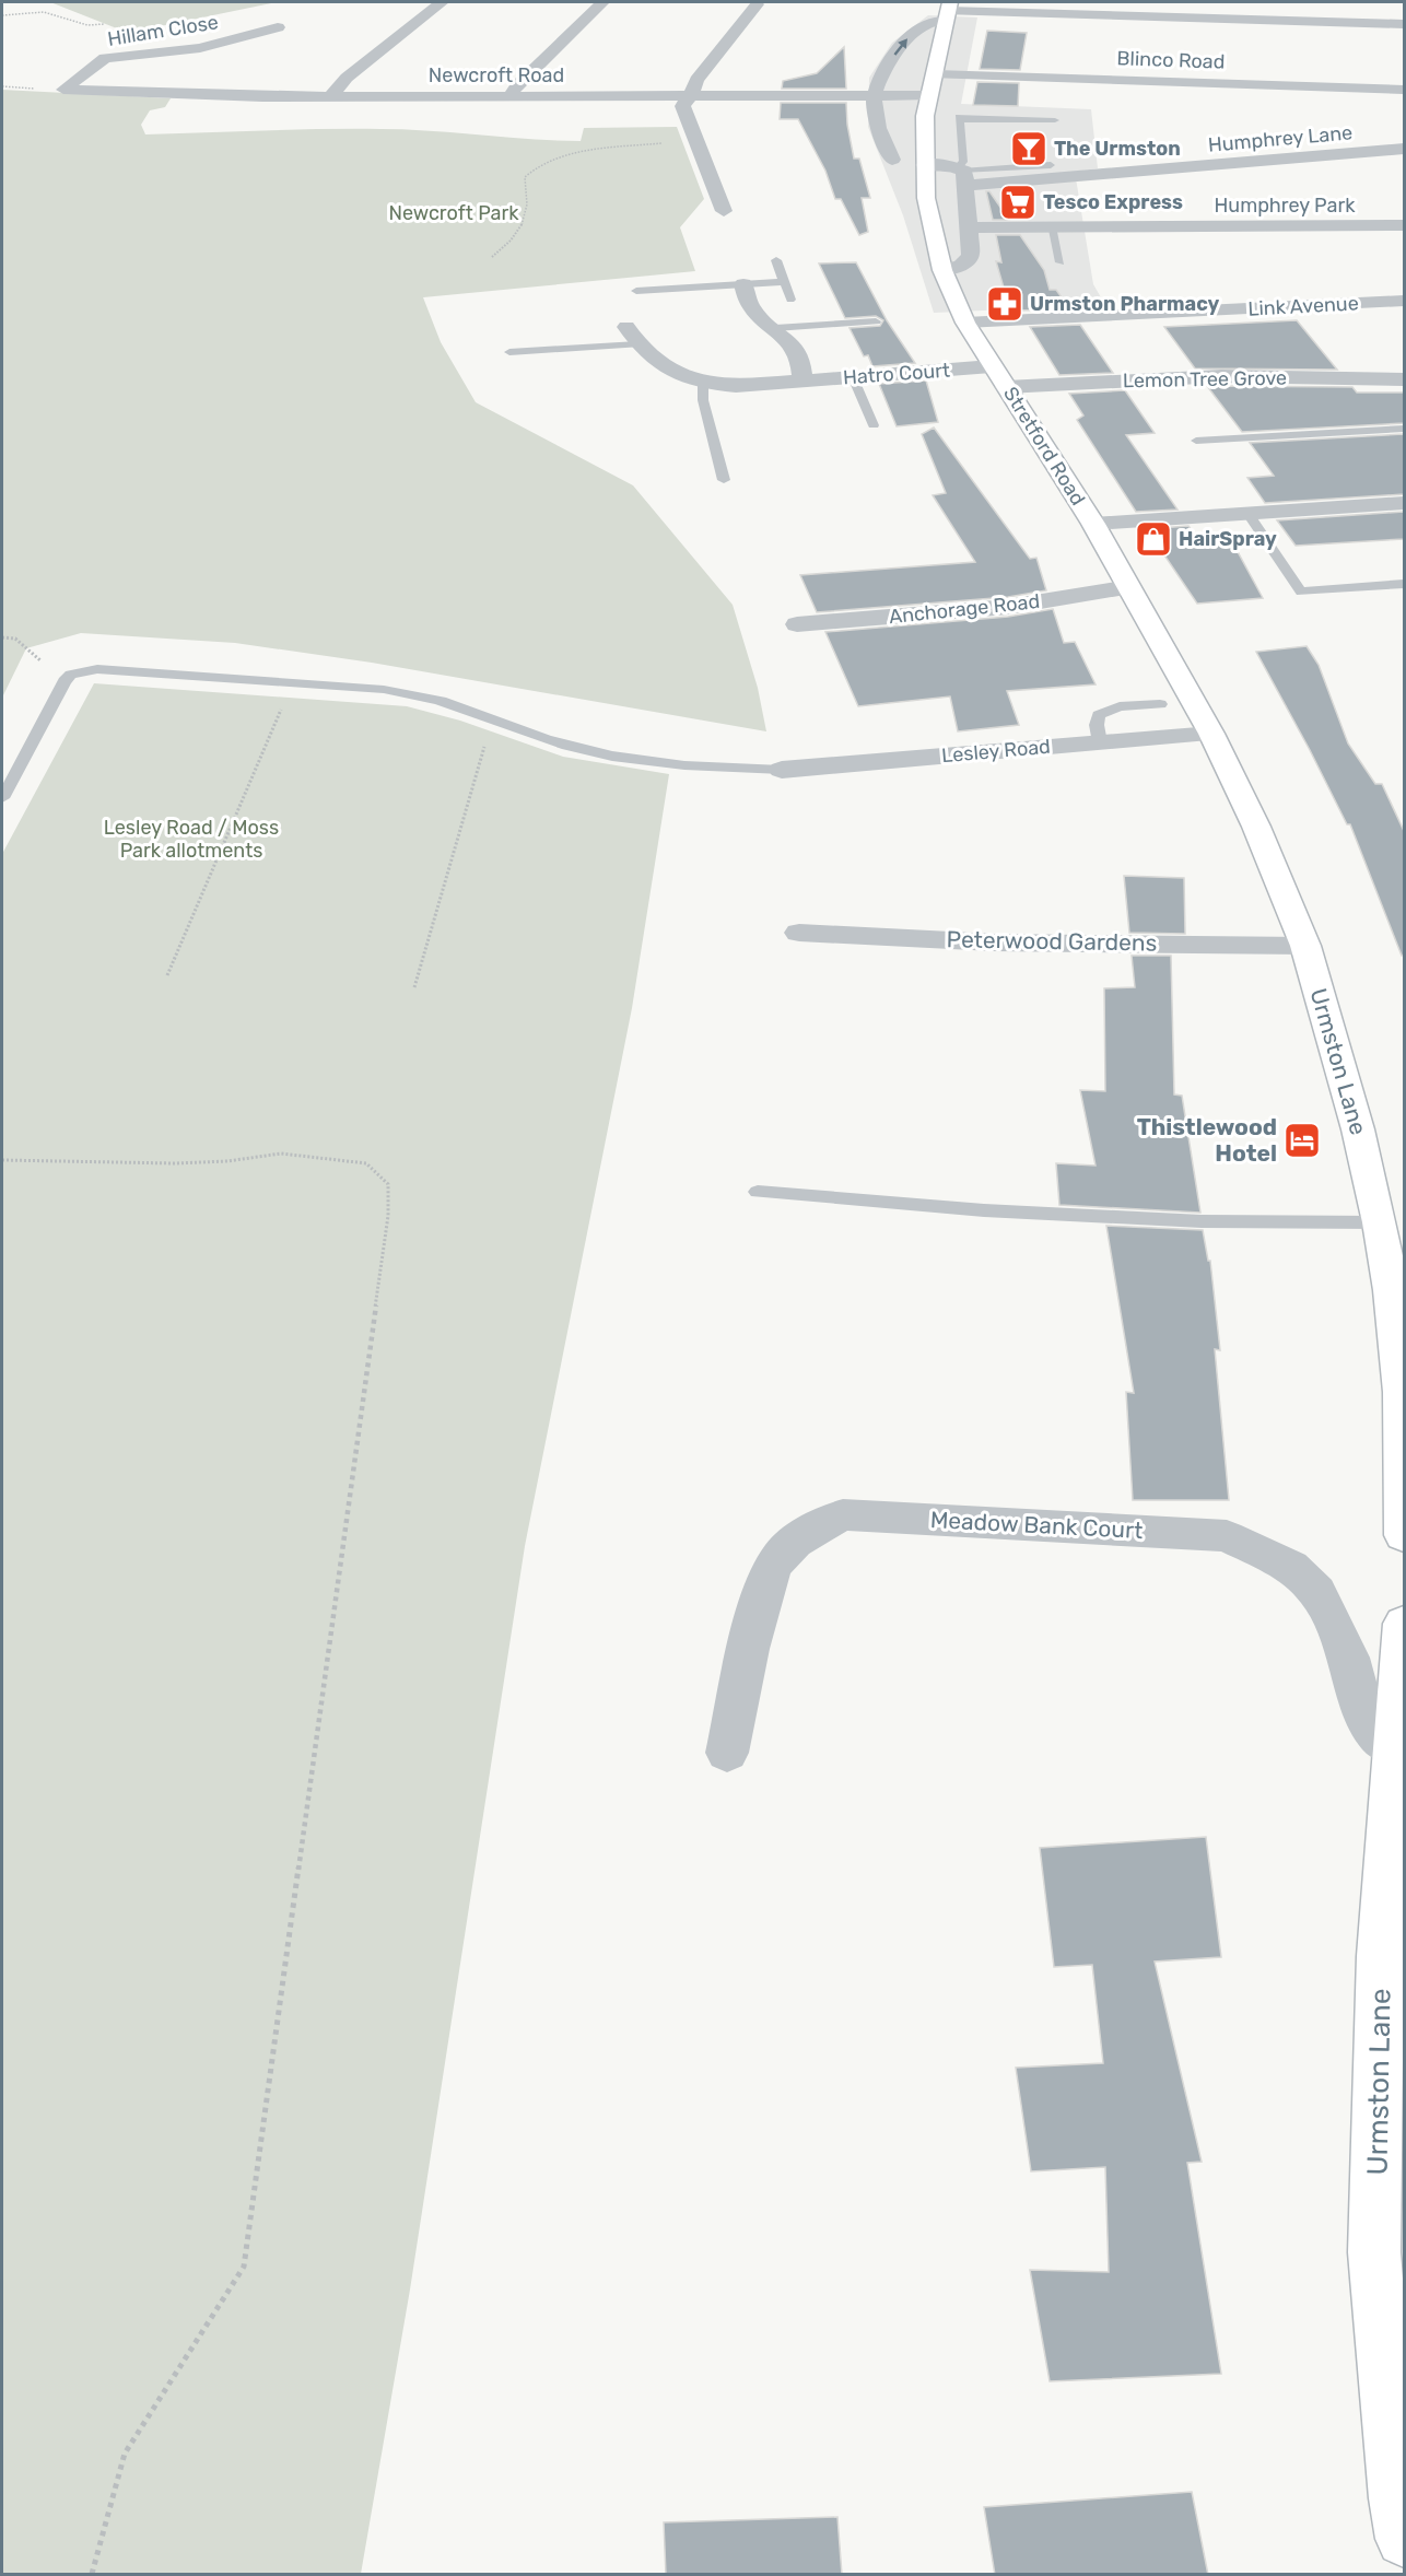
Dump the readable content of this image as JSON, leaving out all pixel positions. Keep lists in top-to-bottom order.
{
  "streets": {
    "main road": ["Stretford Road", "Urmston Lane"],
    "street": [
      "Hillam Close",
      "Blinco Road",
      "Newcroft Road",
      "Humphrey Lane",
      "Humphrey Park",
      "Link Avenue",
      "Hatro Court",
      "Lemon Tree Grove",
      "Anchorage Road",
      "Lesley Road",
      "Peterwood Gardens",
      "Meadow Bank Court"
    ]
  },
  "crossings": [
    ["Hillam Close", "Newcroft Road"],
    ["Blinco Road", "Stretford Road"],
    ["Newcroft Road", "Stretford Road"],
    ["Link Avenue", "Stretford Road"],
    ["Hatro Court", "Stretford Road"],
    ["Lemon Tree Grove", "Stretford Road"],
    ["Stretford Road", "Anchorage Road"],
    ["Stretford Road", "Urmston Lane"],
    ["Lesley Road", "Urmston Lane"],
    ["Peterwood Gardens", "Urmston Lane"],
    ["Urmston Lane", "Meadow Bank Court"]
  ],
  "parks": ["Newcroft Park", "Lesley Road / Moss Park allotments"],
  "places": {
    "bar": ["The Urmston"],
    "supermarket": ["Tesco Express"],
    "pharmacy": ["Urmston Pharmacy"],
    "shop": ["HairSpray"],
    "hotel": ["Thistlewood Hotel"]
  }
}
